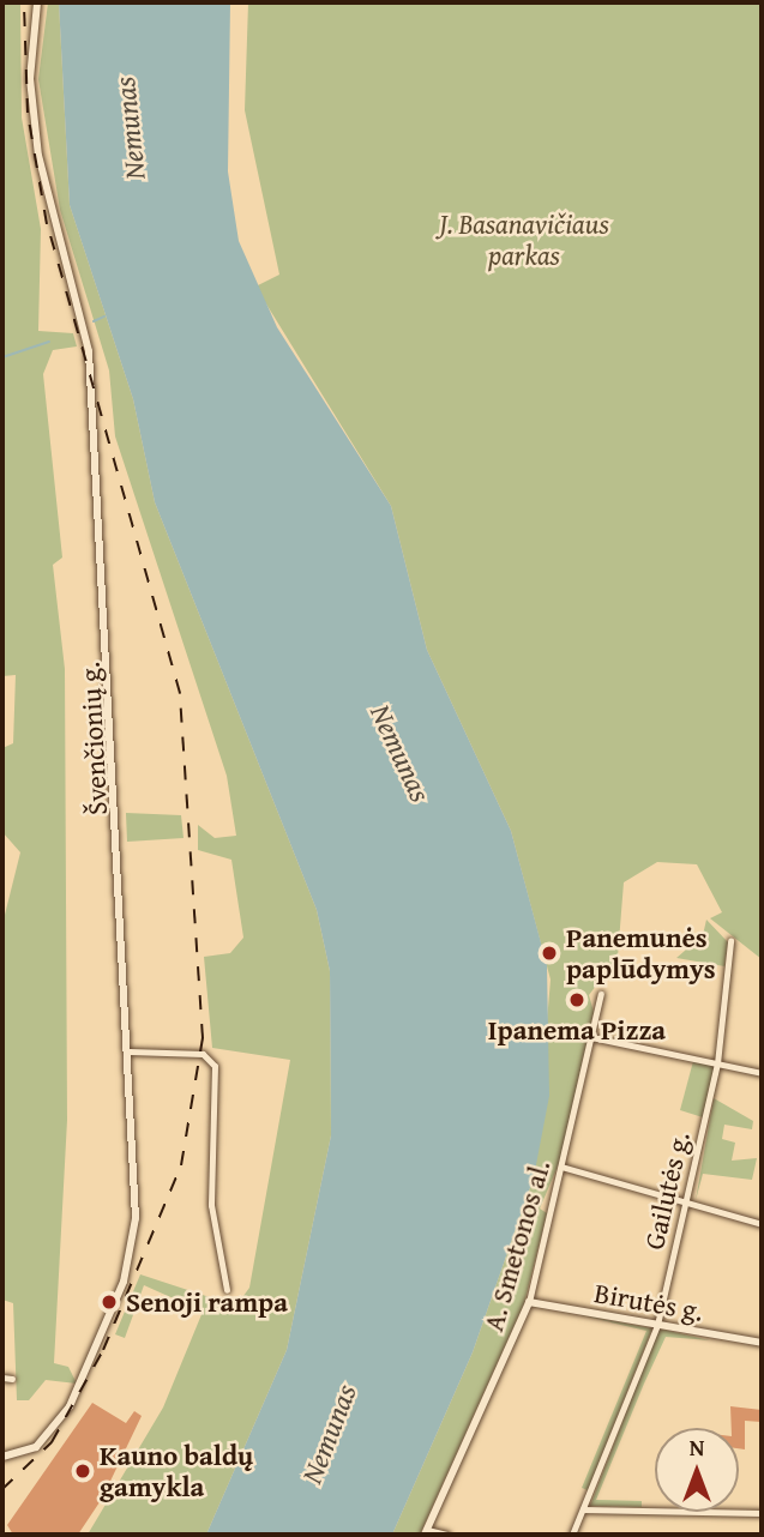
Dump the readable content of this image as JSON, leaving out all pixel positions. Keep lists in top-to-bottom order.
{
  "streets": {
    "street": [
      "Švenčionių g.",
      "Gailutės g.",
      "A. Smetonos al.",
      "Birutės g."
    ]
  },
  "crossings": [
    ["Gailutės g.", "Birutės g."],
    ["A. Smetonos al.", "Birutės g."]
  ],
  "water": ["Nemunas"],
  "parks": ["J. Basanavičiaus parkas"],
  "places": [
    "Panemunės paplūdymys",
    "Ipanema Pizza",
    "Senoji rampa",
    "Kauno baldų gamykla"
  ],
  "north": "top"
}
